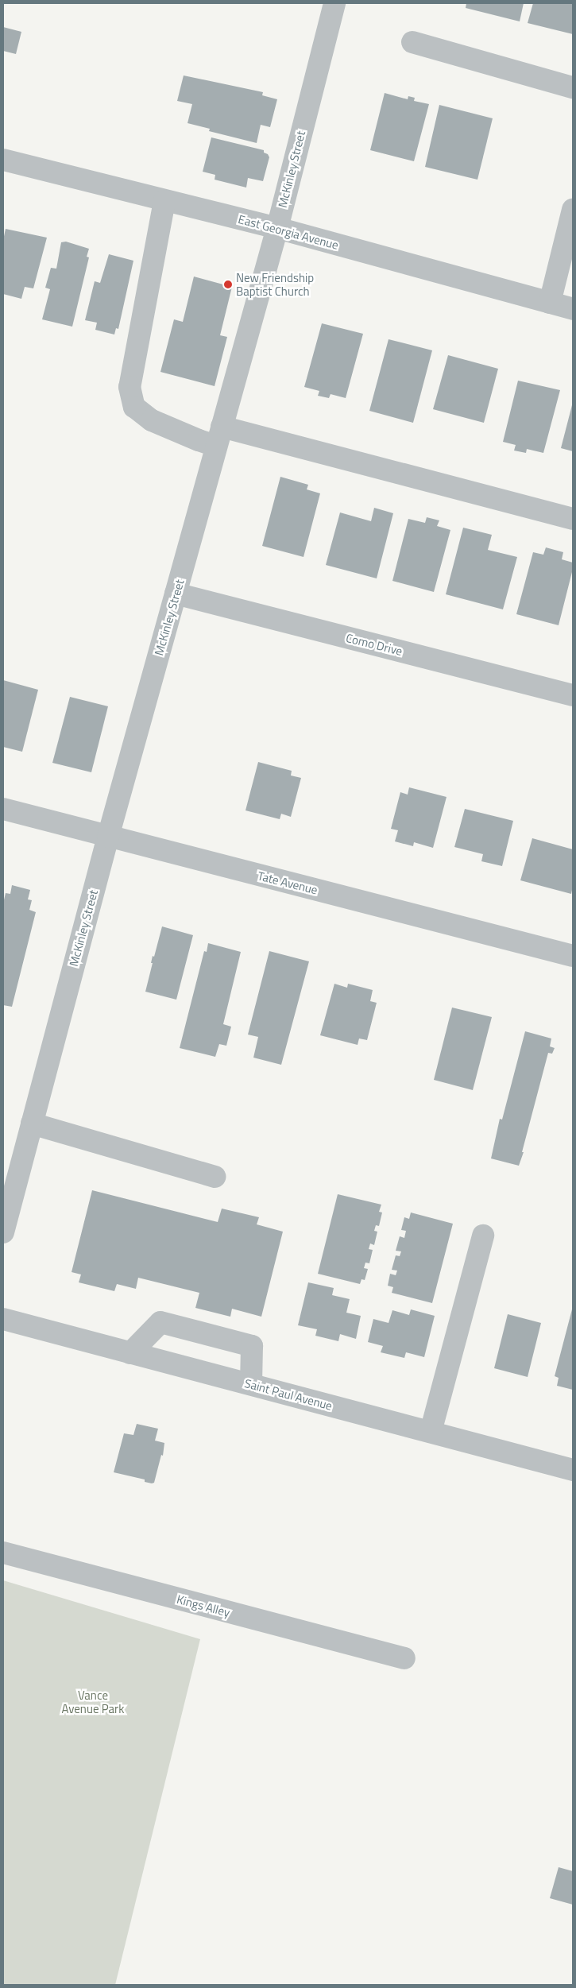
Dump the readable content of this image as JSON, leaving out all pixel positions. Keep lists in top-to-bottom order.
{
  "streets": {
    "street": [
      "McKinley Street",
      "East Georgia Avenue",
      "Como Drive",
      "Tate Avenue",
      "Saint Paul Avenue",
      "Kings Alley"
    ]
  },
  "crossings": [
    ["McKinley Street", "East Georgia Avenue"],
    ["McKinley Street", "Como Drive"],
    ["McKinley Street", "Tate Avenue"]
  ],
  "parks": ["Vance Avenue Park"],
  "places": ["New Friendship Baptist Church"]
}
